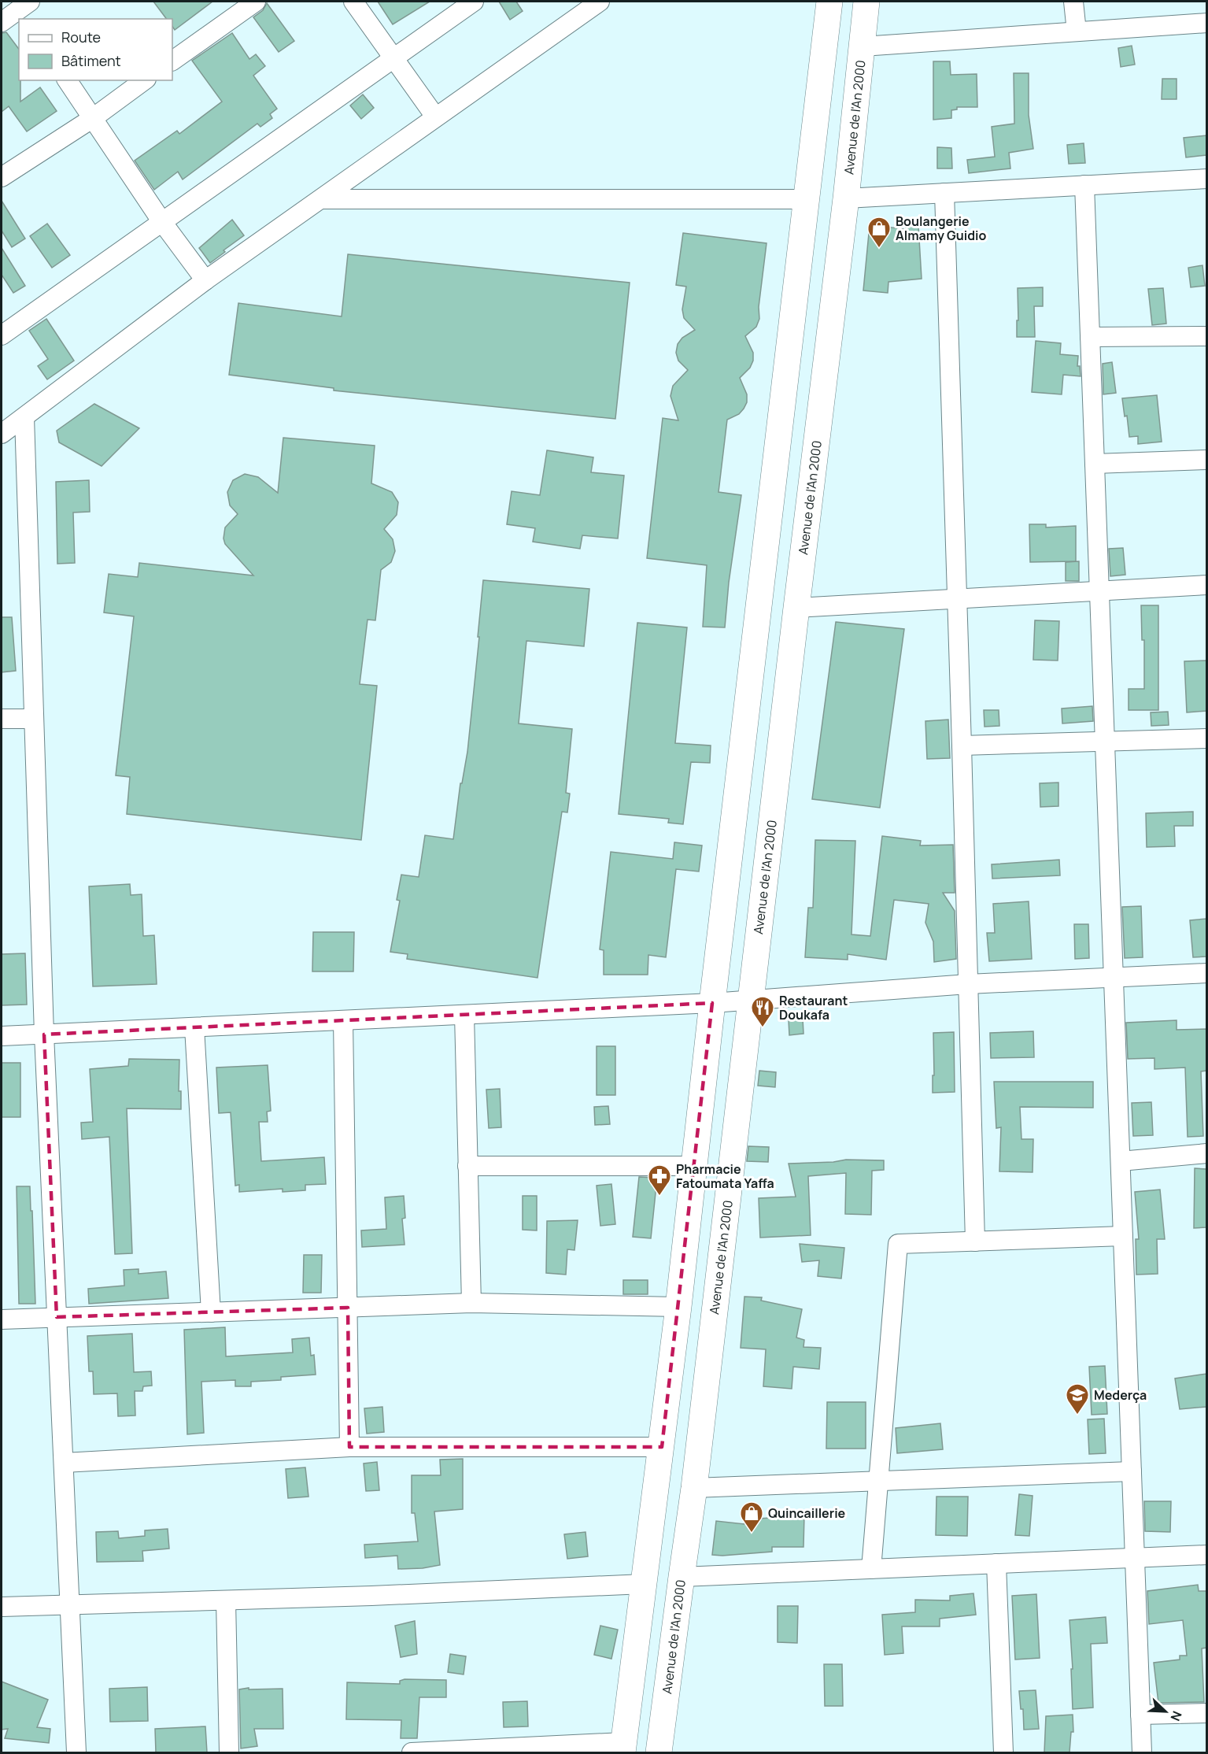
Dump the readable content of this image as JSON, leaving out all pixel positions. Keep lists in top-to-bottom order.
{
  "streets": {
    "main road": ["Avenue de l'An 2000"]
  },
  "places": {
    "shop": ["Boulangerie Almamy Guidio", "Quincaillerie"],
    "restaurant": ["Restaurant Doukafa"],
    "pharmacy": ["Pharmacie Fatoumata Yaffa"],
    "school or university": ["Mederça"]
  },
  "legend": ["Route", "Bâtiment"],
  "north": "bottom right"
}
